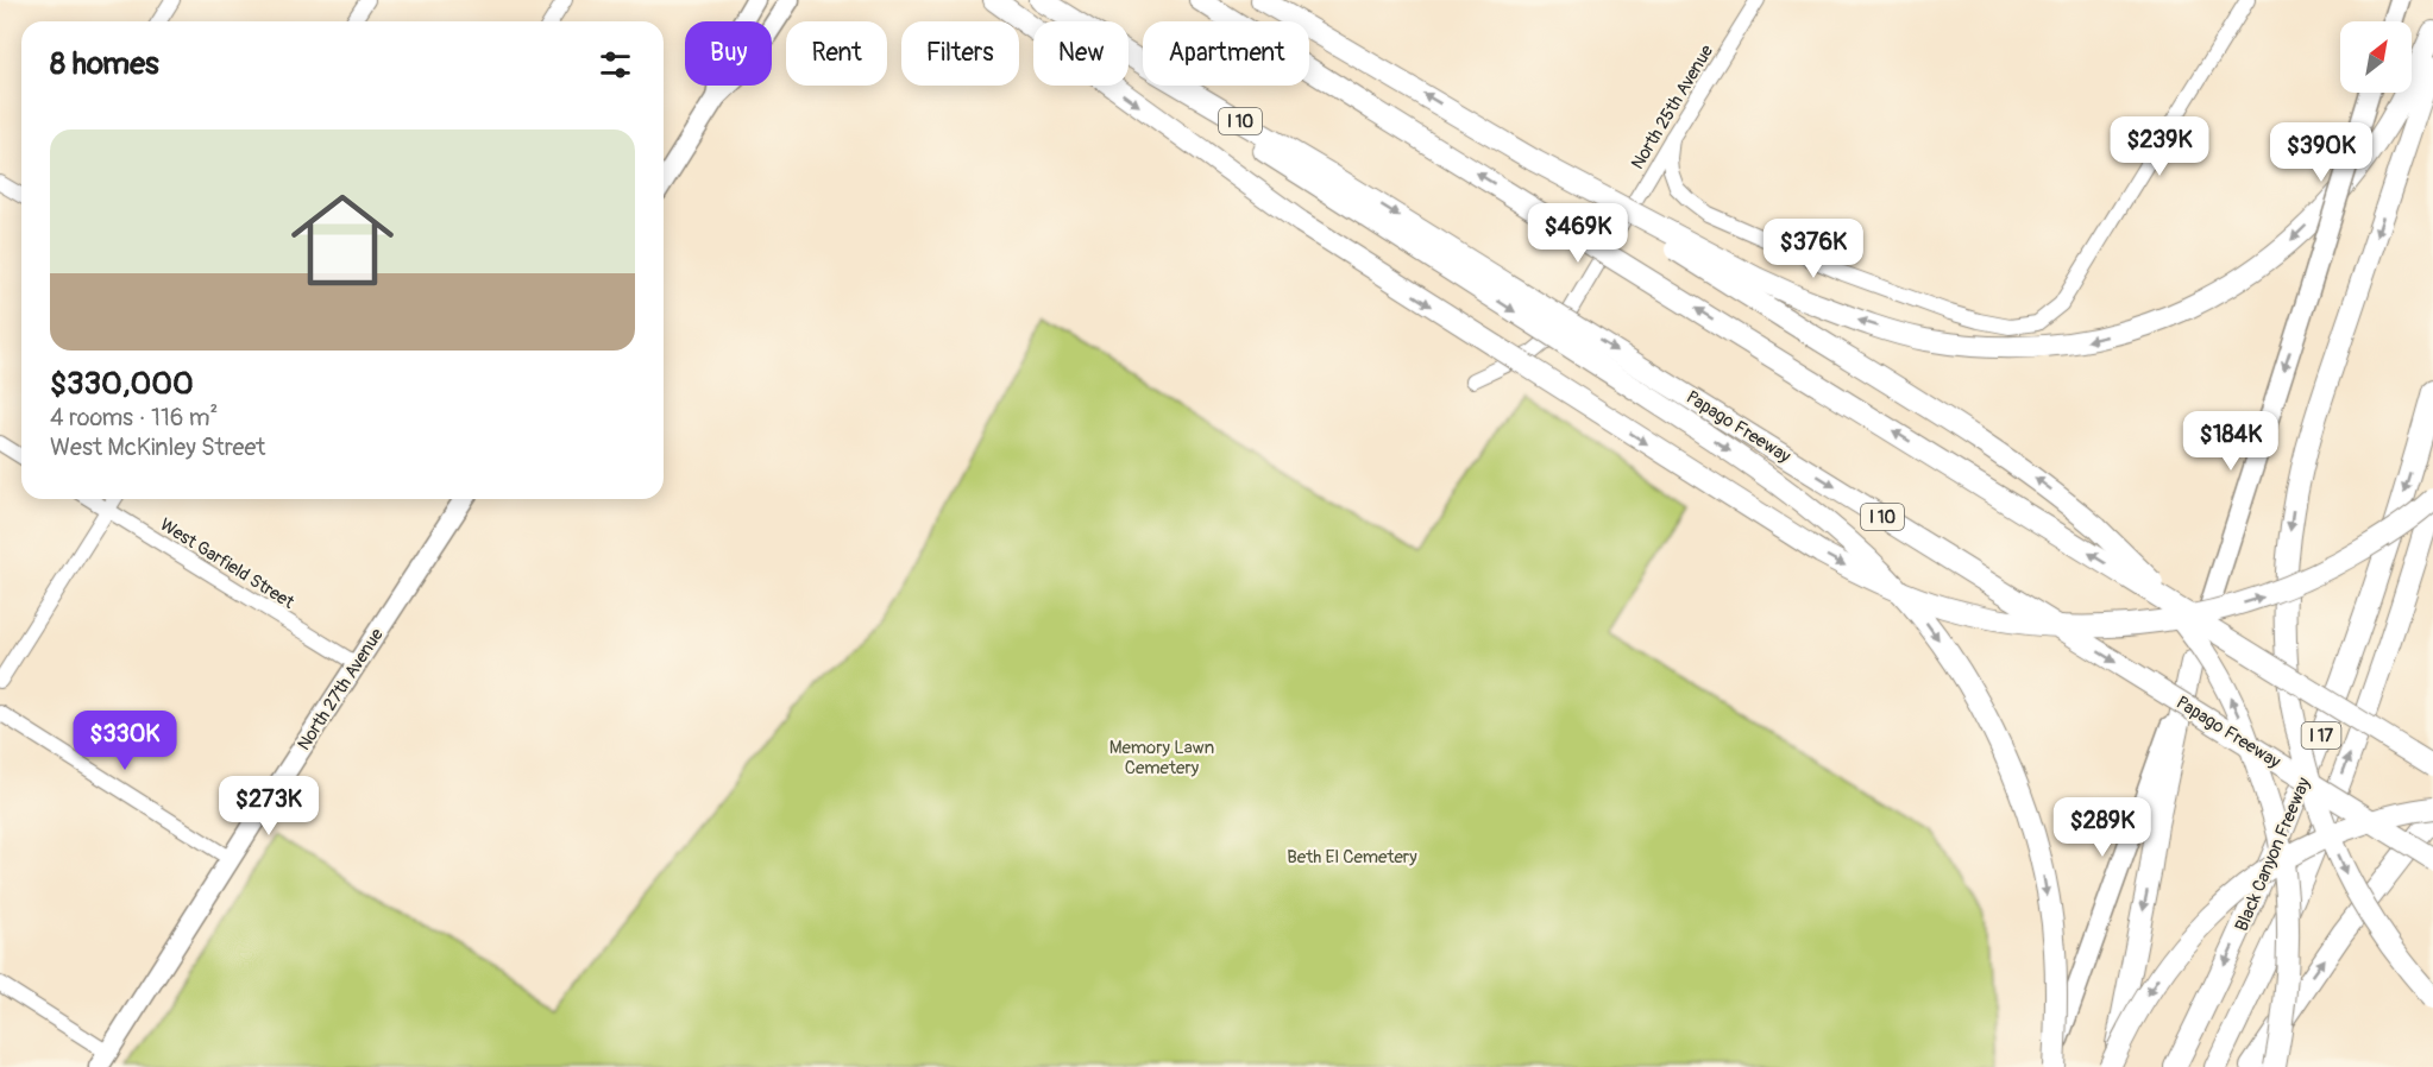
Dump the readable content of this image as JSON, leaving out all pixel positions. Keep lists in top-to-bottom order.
{
  "streets": {
    "highway": [
      "I 10",
      "Papago Freeway",
      "I 17",
      "Black Canyon Freeway"
    ],
    "main road": ["North 27th Avenue"],
    "street": ["North 25th Avenue", "West Garfield Street"]
  },
  "crossings": [
    ["West Garfield Street", "North 27th Avenue"]
  ],
  "parks": ["Memory Lawn Cemetery", "Beth El Cemetery"],
  "north": "top right",
  "page": {
    "chip": [
      "Buy",
      "Rent",
      "Filters",
      "New",
      "Apartment"
    ],
    "heading": "8 homes",
    "list": [
      {
        "name": "$330,000",
        "note": "4 rooms · 116 m² · West McKinley Street"
      }
    ],
    "price": [
      "$239K",
      "$390K",
      "$469K",
      "$376K",
      "$184K",
      "$330K",
      "$273K",
      "$289K"
    ]
  }
}
